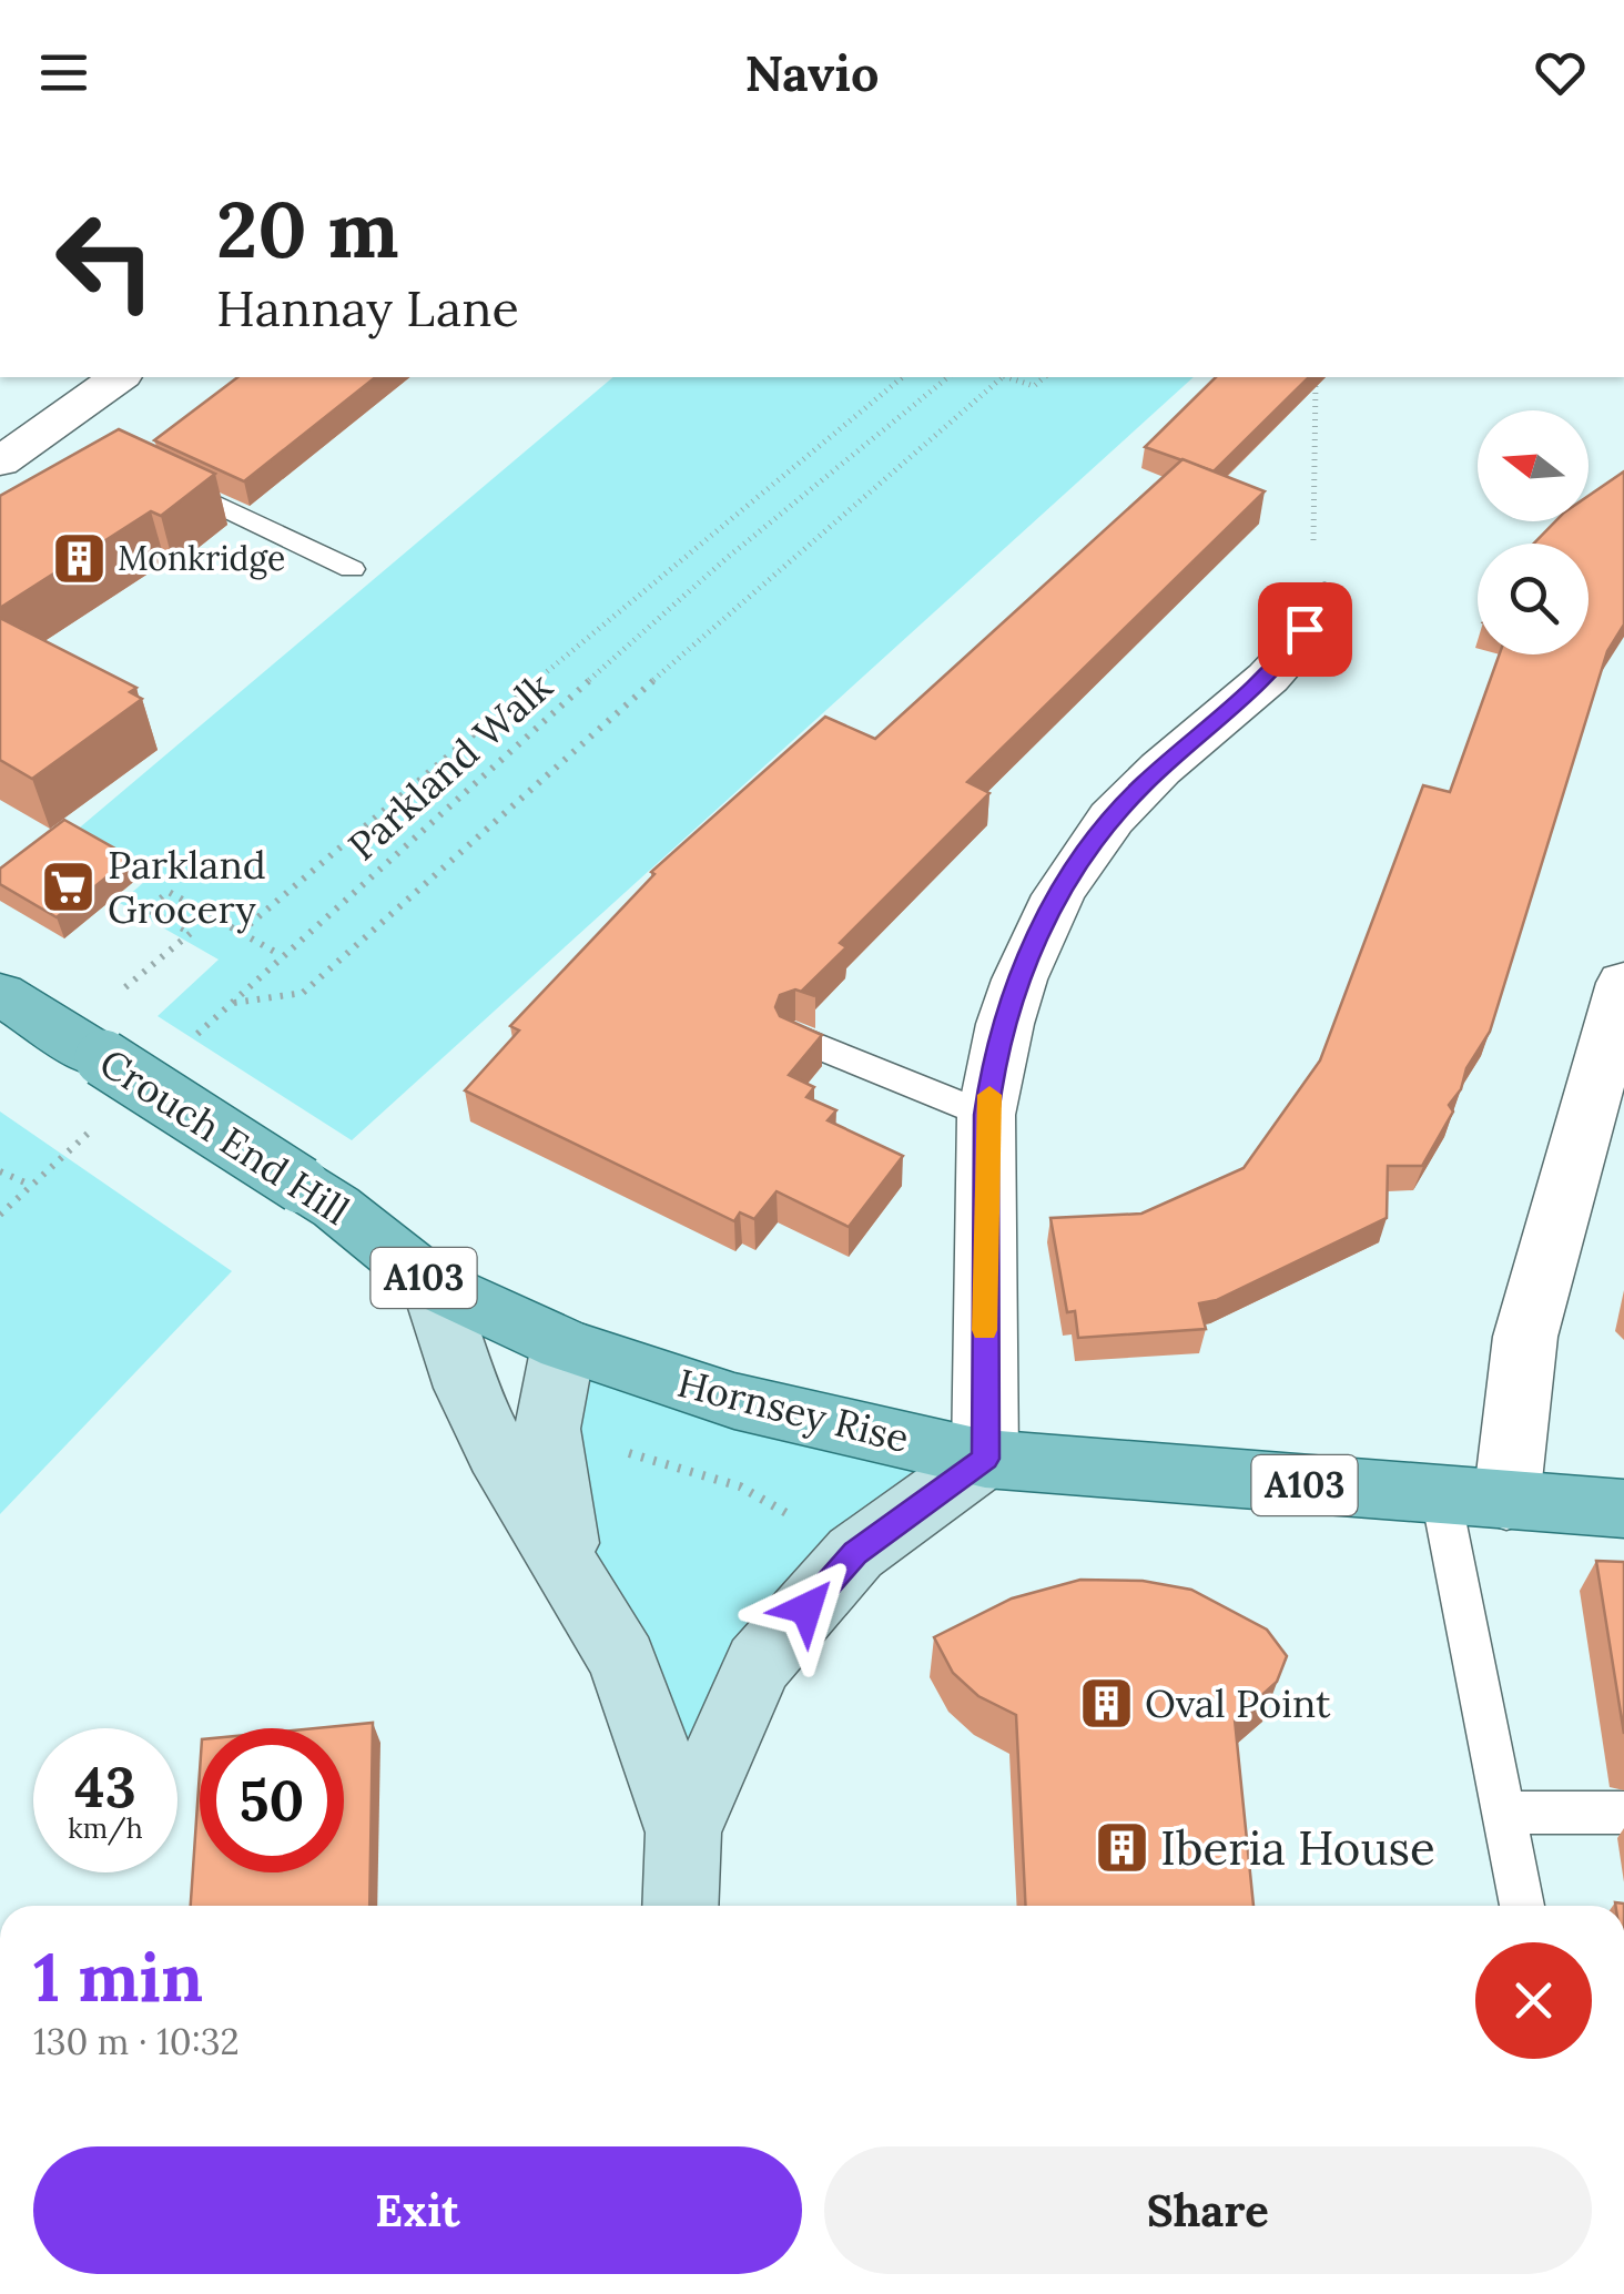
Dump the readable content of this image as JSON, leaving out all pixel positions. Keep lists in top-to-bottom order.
{
  "streets": {
    "main road": ["Crouch End Hill", "A103", "Hornsey Rise"],
    "path": ["Parkland Walk"]
  },
  "crossings": [
    ["Crouch End Hill", "Hornsey Rise"]
  ],
  "places": {
    "building": ["Monkridge", "Oval Point", "Iberia House"],
    "supermarket": ["Parkland Grocery"]
  },
  "north": "left",
  "page": {
    "header": "Navio",
    "turn": ["20 m", "Hannay Lane"],
    "speed": "43 km/h",
    "limit": "50",
    "heading": ["1 min", "130 m · 10:32"],
    "buttons": ["Exit", "Share"]
  }
}
